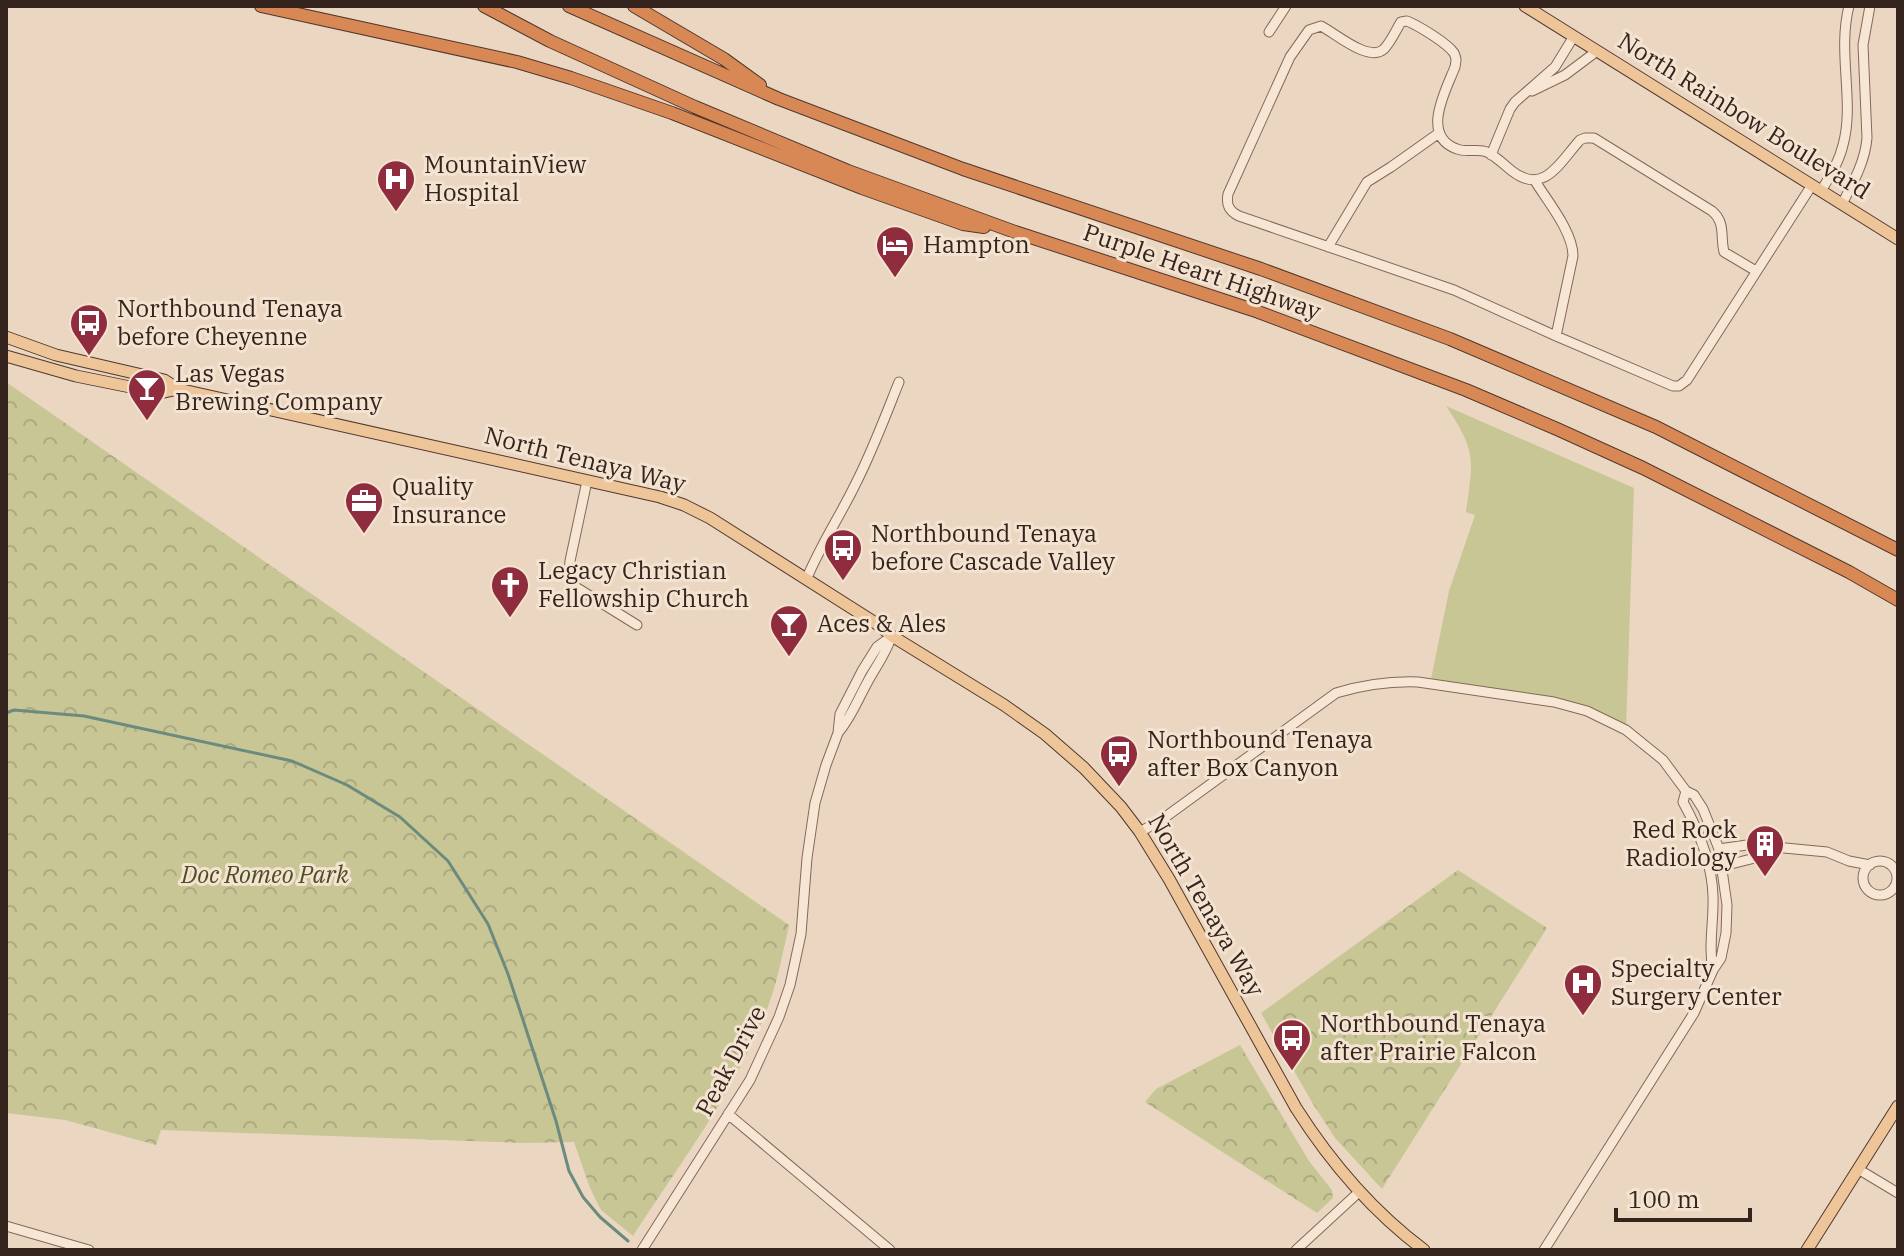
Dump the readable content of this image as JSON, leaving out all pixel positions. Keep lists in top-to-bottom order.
{
  "streets": {
    "highway": ["Purple Heart Highway"],
    "main road": ["North Rainbow Boulevard", "North Tenaya Way"],
    "street": ["Peak Drive"]
  },
  "crossings": [
    ["North Tenaya Way", "Peak Drive"]
  ],
  "parks": ["Doc Romeo Park"],
  "places": {
    "hospital": ["MountainView Hospital", "Specialty Surgery Center"],
    "hotel": ["Hampton"],
    "bus stop": [
      "Northbound Tenaya before Cheyenne",
      "Northbound Tenaya before Cascade Valley",
      "Northbound Tenaya after Box Canyon",
      "Northbound Tenaya after Prairie Falcon"
    ],
    "bar": ["Las Vegas Brewing Company", "Aces & Ales"],
    "office": ["Quality Insurance"],
    "church": ["Legacy Christian Fellowship Church"],
    "building": ["Red Rock Radiology"]
  },
  "scale_bar": "100 m"
}
